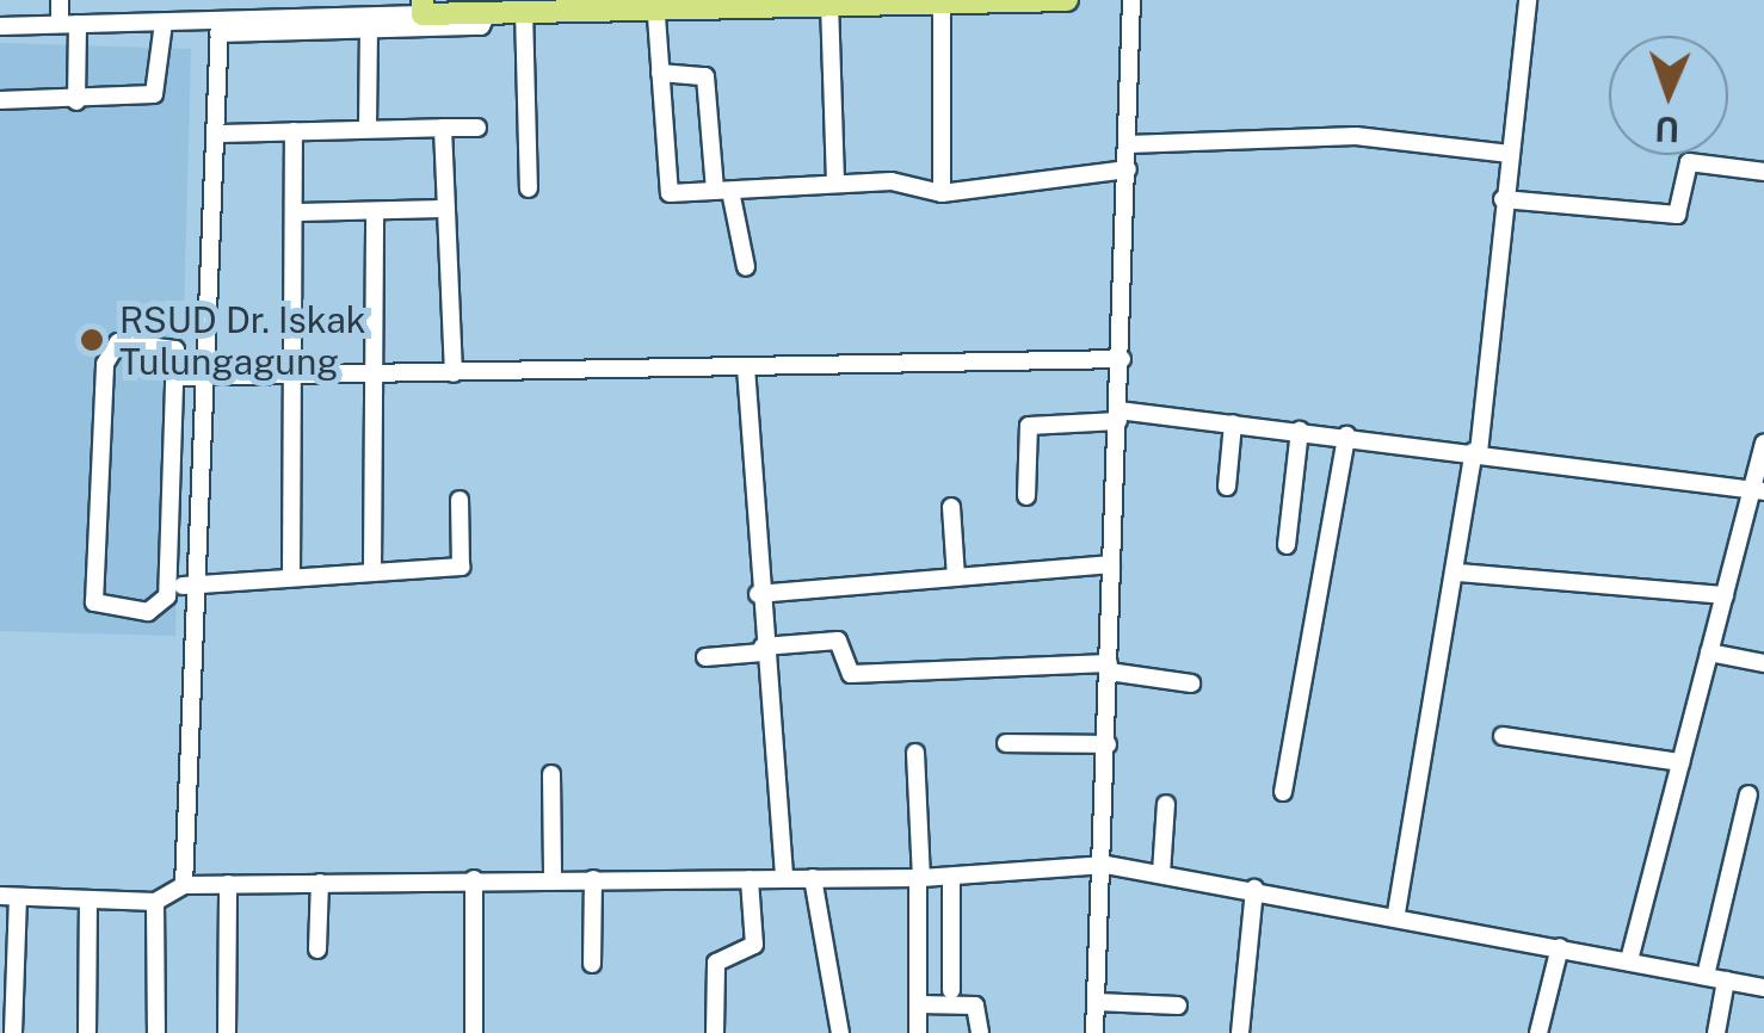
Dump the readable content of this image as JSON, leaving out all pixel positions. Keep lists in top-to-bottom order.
{
  "places": ["RSUD Dr. Iskak Tulungagung"],
  "north": "bottom"
}
